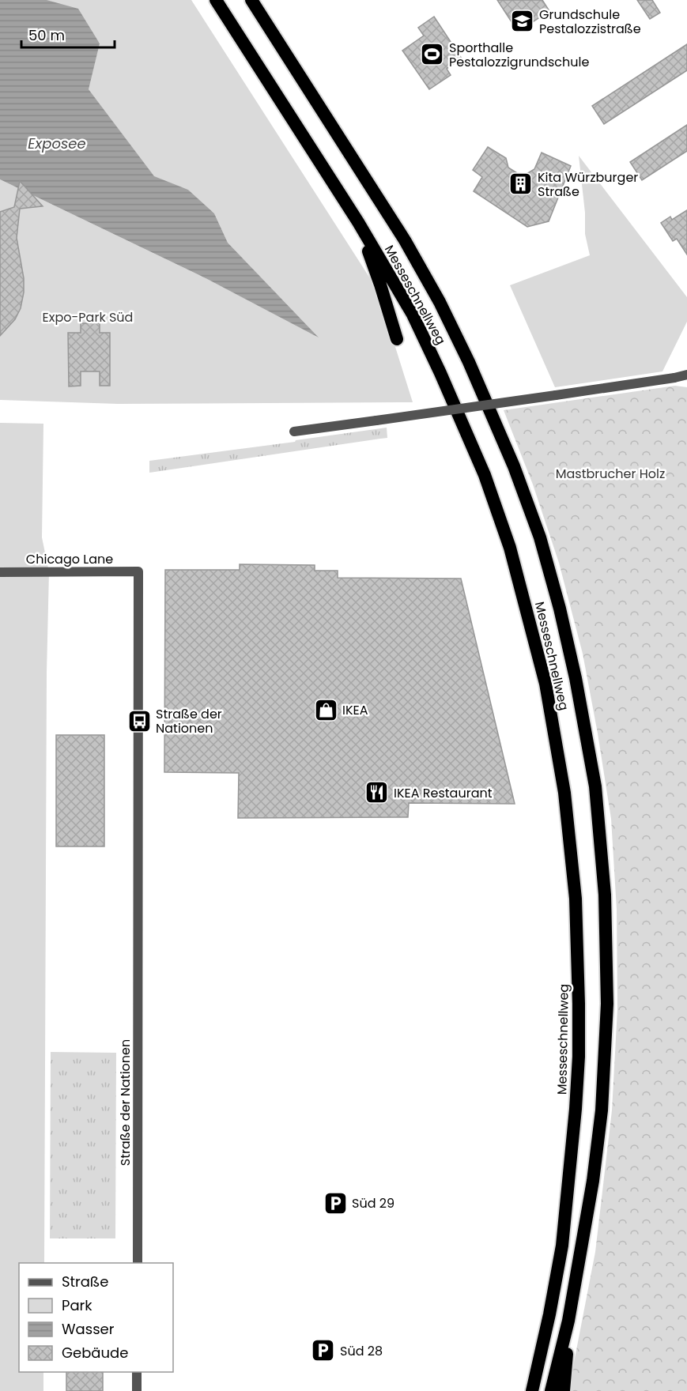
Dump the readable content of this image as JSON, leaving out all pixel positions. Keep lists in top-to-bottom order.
{
  "streets": {
    "highway": ["Messeschnellweg"],
    "street": ["Chicago Lane", "Straße der Nationen"]
  },
  "crossings": [
    ["Chicago Lane", "Straße der Nationen"]
  ],
  "water": ["Exposee"],
  "parks": ["Expo-Park Süd", "Mastbrucher Holz"],
  "places": {
    "school or university": ["Grundschule Pestalozzistraße"],
    "sports": ["Sporthalle Pestalozzigrundschule"],
    "building": ["Kita Würzburger Straße"],
    "shop": ["IKEA"],
    "bus stop": ["Straße der Nationen"],
    "restaurant": ["IKEA Restaurant"],
    "parking": ["Süd 29", "Süd 28"]
  },
  "legend": [
    "Straße",
    "Park",
    "Wasser",
    "Gebäude"
  ],
  "scale_bar": "50 m"
}
